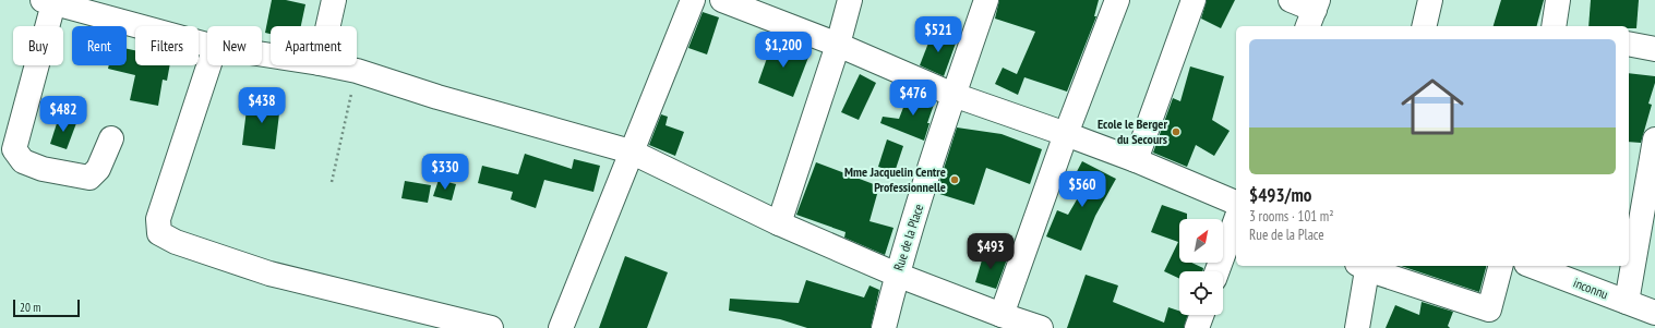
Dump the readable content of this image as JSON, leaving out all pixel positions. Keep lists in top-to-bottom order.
{
  "streets": {
    "street": ["Rue de la Place", "inconnu"]
  },
  "places": ["Ecole le Berger du Secours", "Mme Jacquelin Centre Professionnelle"],
  "scale_bar": "20 m",
  "north": "top right",
  "page": {
    "price": [
      "$521",
      "$1,200",
      "$476",
      "$438",
      "$482",
      "$330",
      "$560",
      "$493"
    ],
    "chip": [
      "Buy",
      "Rent",
      "Filters",
      "New",
      "Apartment"
    ],
    "list": [
      {
        "name": "$493/mo",
        "note": "3 rooms · 101 m² · Rue de la Place"
      }
    ],
    "scale": "20 m"
  }
}
